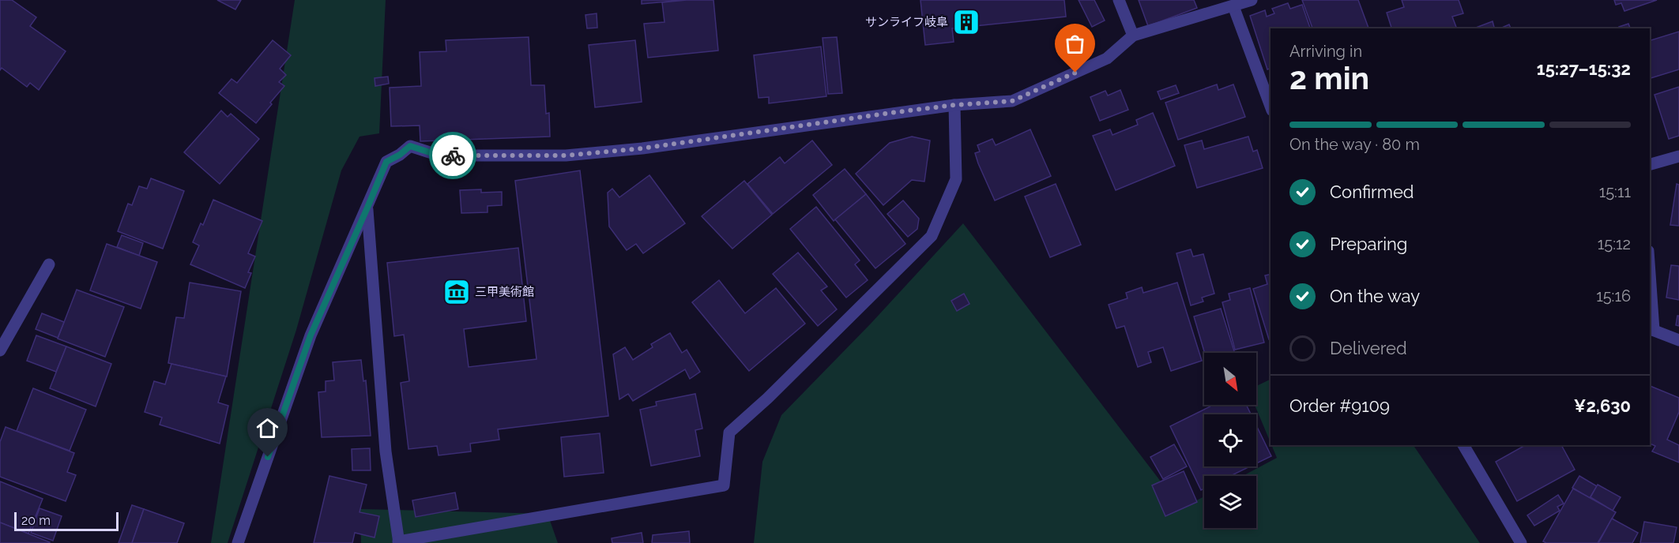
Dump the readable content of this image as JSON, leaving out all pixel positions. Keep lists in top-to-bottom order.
{
  "places": {
    "building": ["サンライフ岐阜"],
    "museum": ["三甲美術館"]
  },
  "scale_bar": "20 m",
  "north": "bottom right",
  "page": {
    "heading": ["2 min", "Arriving in", "15:27–15:32"],
    "panel": ["Order #9109", "¥2,630"],
    "bar": "On the way · 80 m",
    "list": [
      ["Confirmed", "15:11"],
      ["Preparing", "15:12"],
      ["On the way", "15:16"],
      "Delivered"
    ],
    "scale": "20 m"
  }
}
